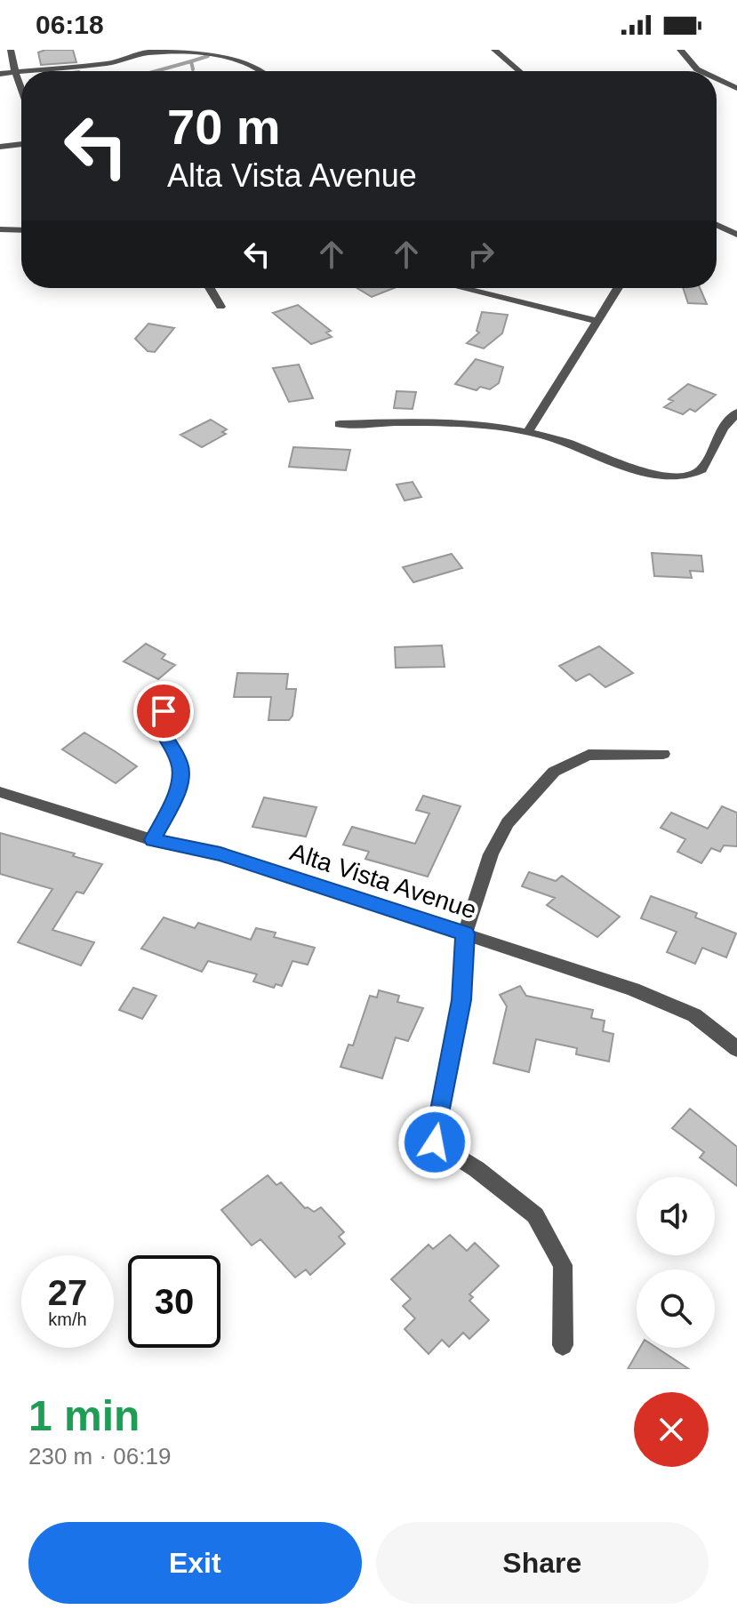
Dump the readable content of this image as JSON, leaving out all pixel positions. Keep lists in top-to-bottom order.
{
  "streets": {
    "street": ["Alta Vista Avenue"]
  },
  "page": {
    "status": "06:18",
    "turn": ["70 m", "Alta Vista Avenue"],
    "speed": "27 km/h",
    "limit": "30",
    "heading": ["1 min", "230 m · 06:19"],
    "buttons": ["Exit", "Share"]
  }
}
